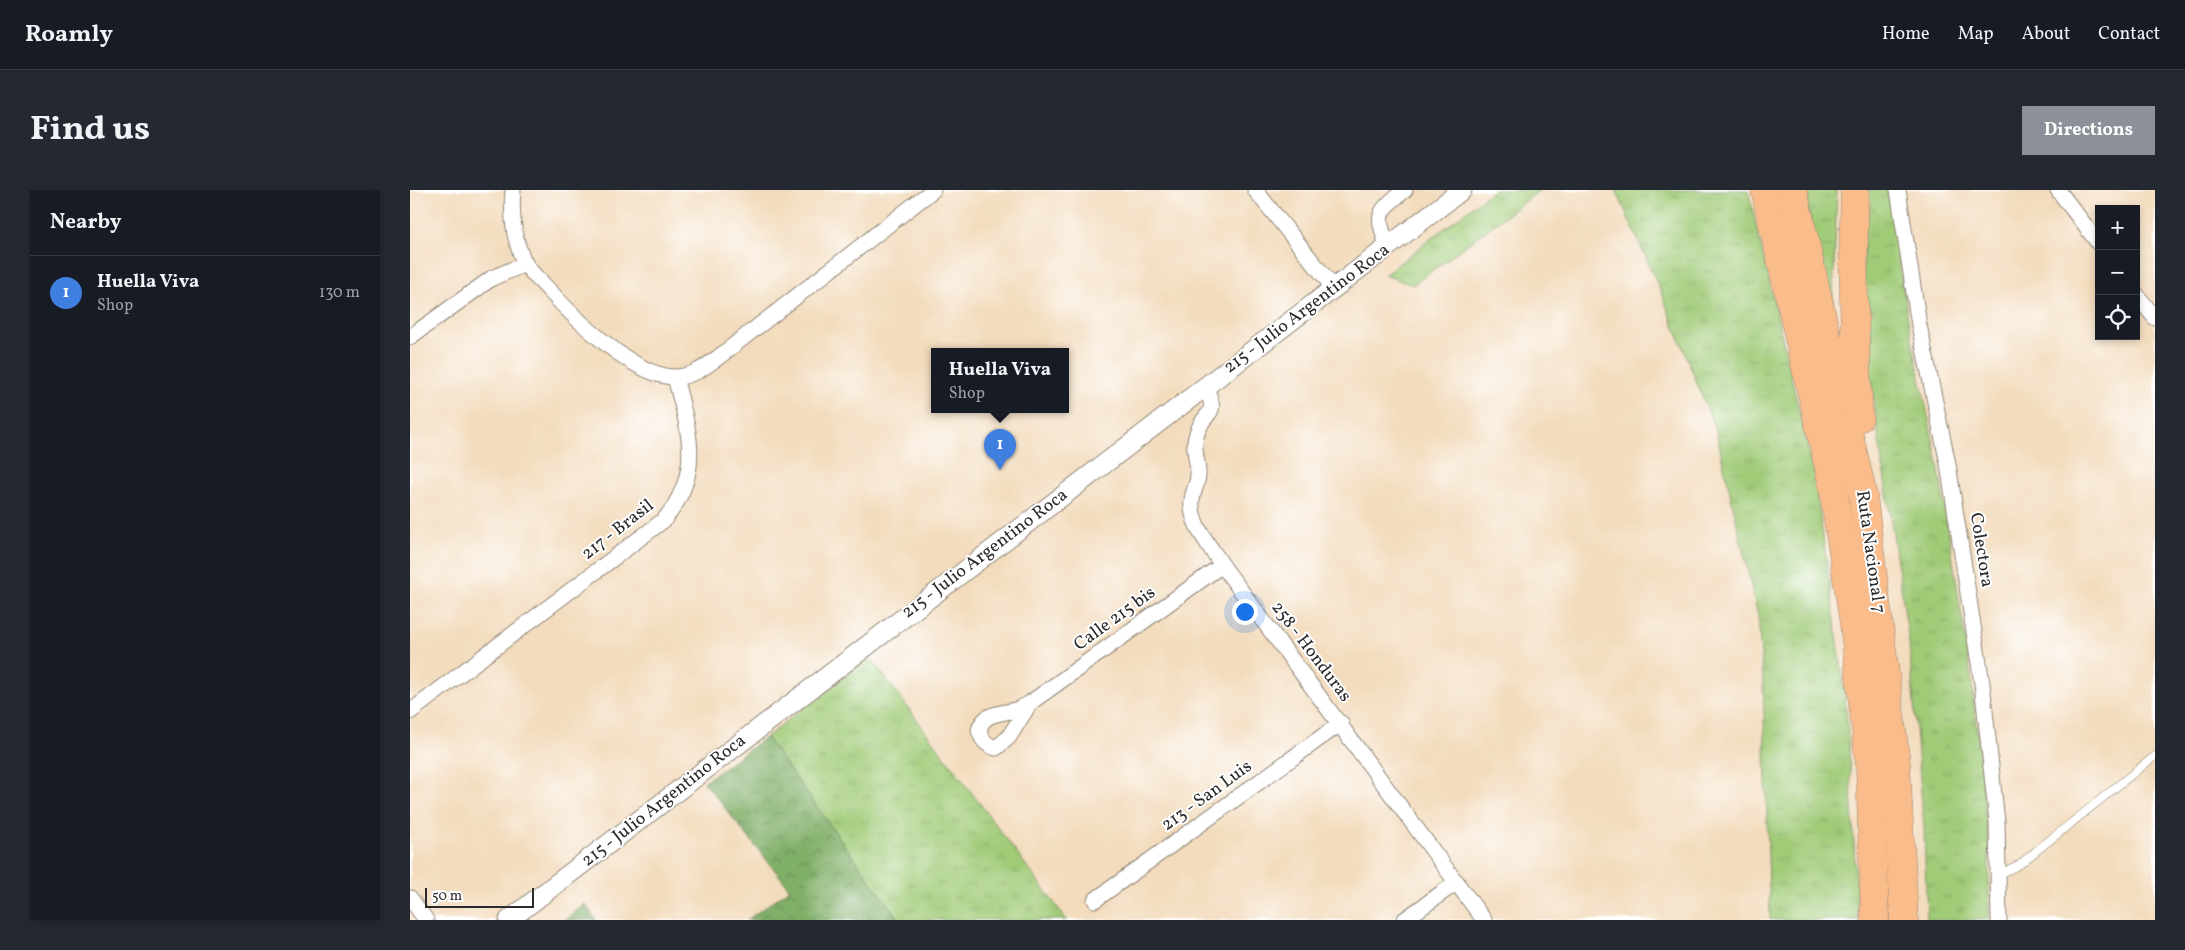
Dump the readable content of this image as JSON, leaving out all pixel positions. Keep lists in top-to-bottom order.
{
  "streets": {
    "highway": ["Ruta Nacional 7"],
    "street": [
      "215 - Julio Argentino Roca",
      "217 - Brasil",
      "Colectora",
      "Calle 215 bis",
      "258 - Honduras",
      "213 - San Luis"
    ]
  },
  "crossings": [
    ["215 - Julio Argentino Roca", "258 - Honduras"],
    ["Calle 215 bis", "258 - Honduras"],
    ["258 - Honduras", "213 - San Luis"]
  ],
  "scale_bar": "50 m",
  "page": {
    "header": "Roamly",
    "nav": [
      "Home",
      "Map",
      "About",
      "Contact"
    ],
    "title": "Find us",
    "buttons": "Directions",
    "heading": "Nearby",
    "map_buttons": ["+", "−"],
    "list": [
      {
        "mark": "1",
        "name": "Huella Viva",
        "note": "Shop",
        "value": "130 m"
      }
    ],
    "popup": ["Huella Viva", "Shop"],
    "pins": "1",
    "scale": "50 m"
  }
}
